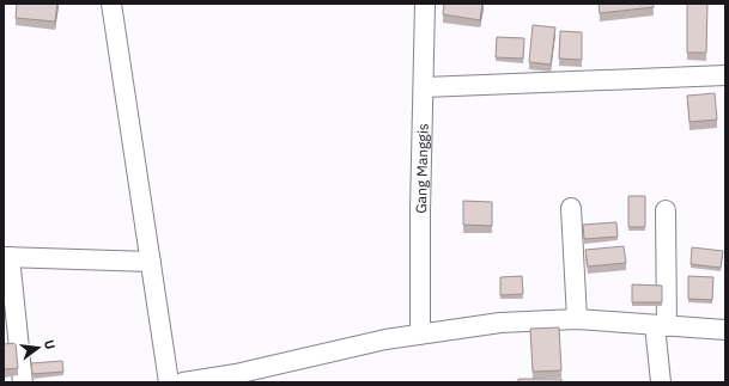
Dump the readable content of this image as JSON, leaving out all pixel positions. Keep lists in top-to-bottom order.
{
  "streets": {
    "street": ["Gang Manggis"]
  },
  "north": "right"
}
